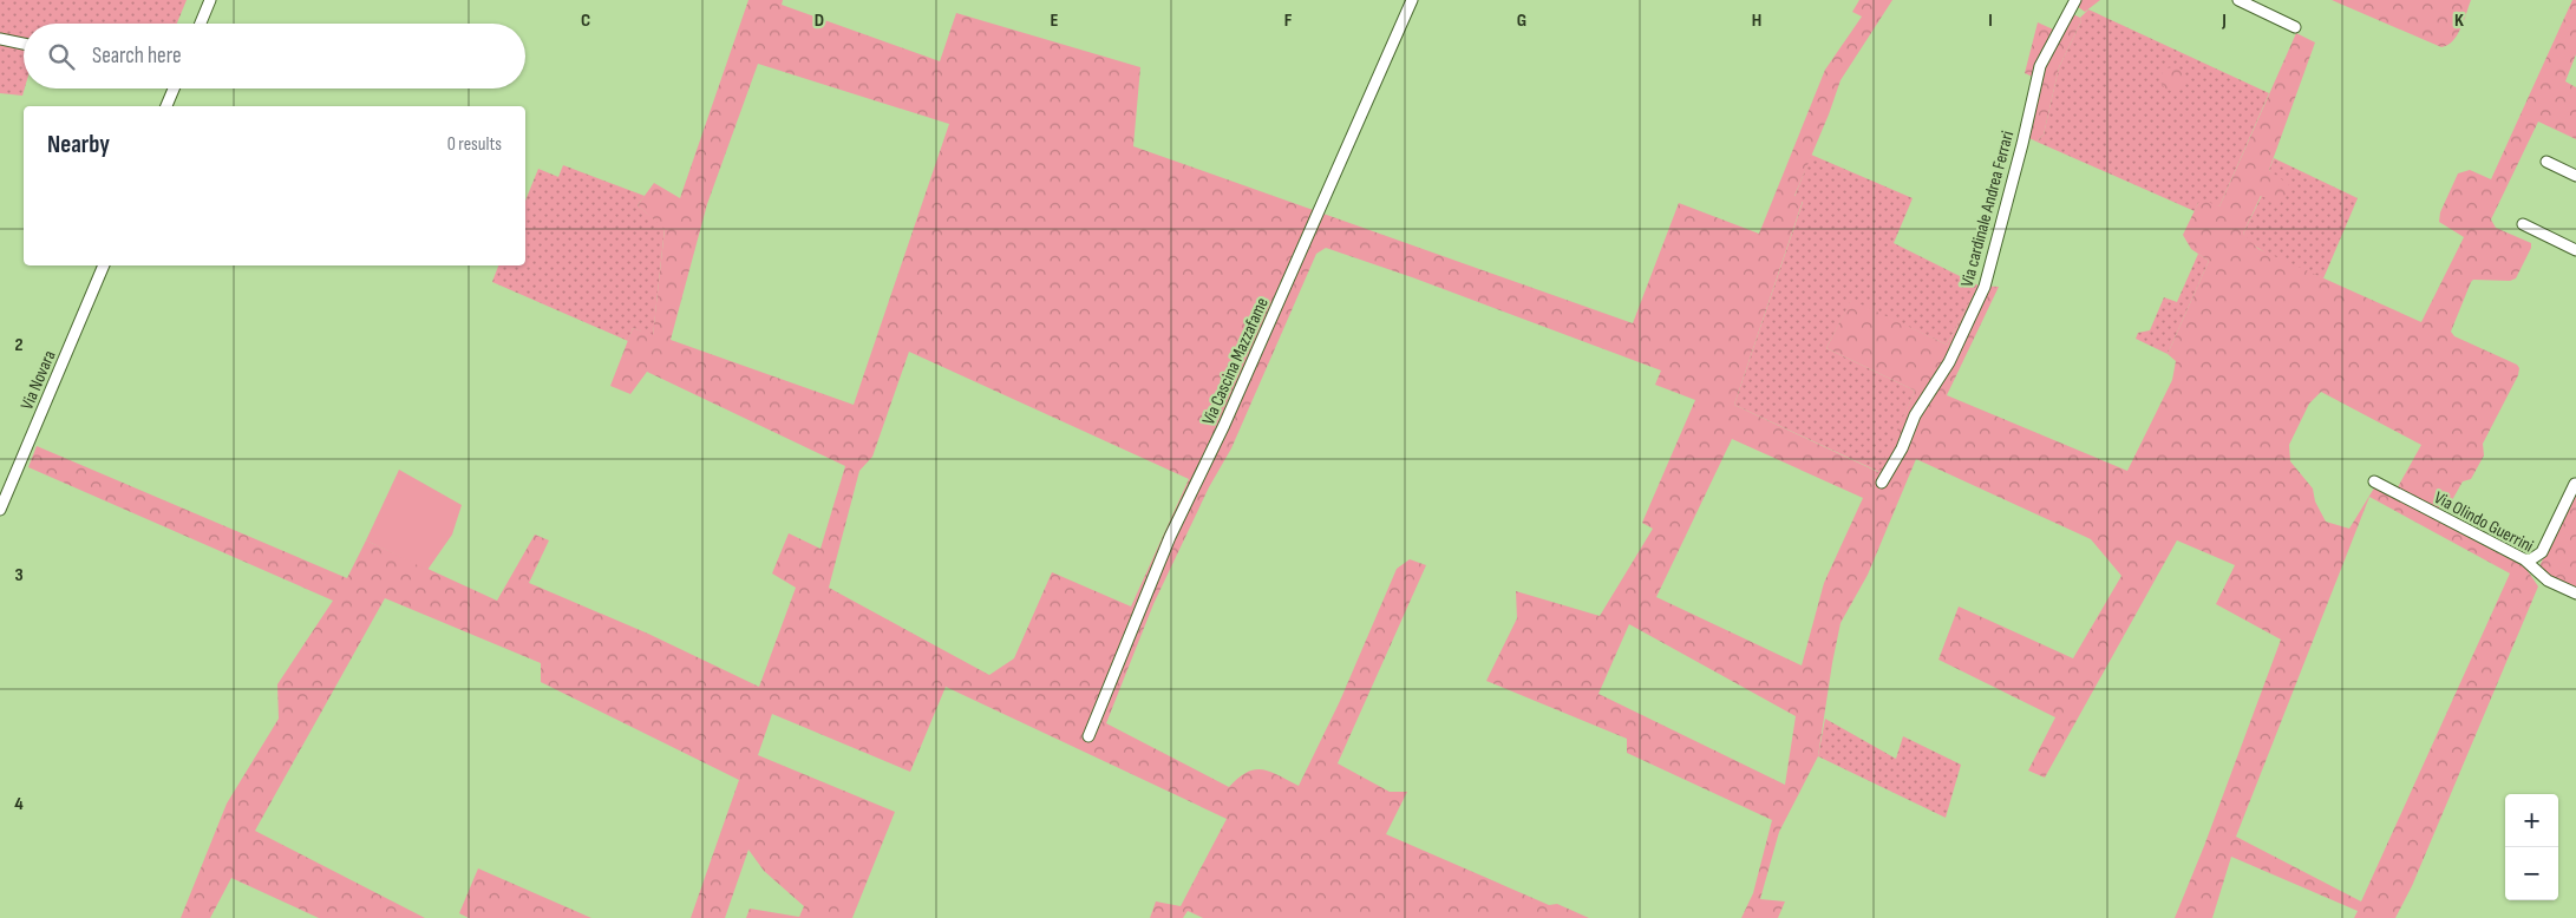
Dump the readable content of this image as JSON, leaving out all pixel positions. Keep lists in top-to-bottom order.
{
  "streets": {
    "street": [
      "Via cardinale Andrea Ferrari",
      "Via Cascina Mazzafame",
      "Via Novara",
      "Via Olindo Guerrini"
    ]
  },
  "page": {
    "search": "Search here",
    "heading": ["Nearby", "0 results"],
    "map_buttons": ["+", "−"]
  },
  "grid": {
    "columns": [
      "C",
      "D",
      "E",
      "F",
      "G",
      "H",
      "I",
      "J",
      "K"
    ],
    "rows": ["2", "3", "4"]
  }
}
